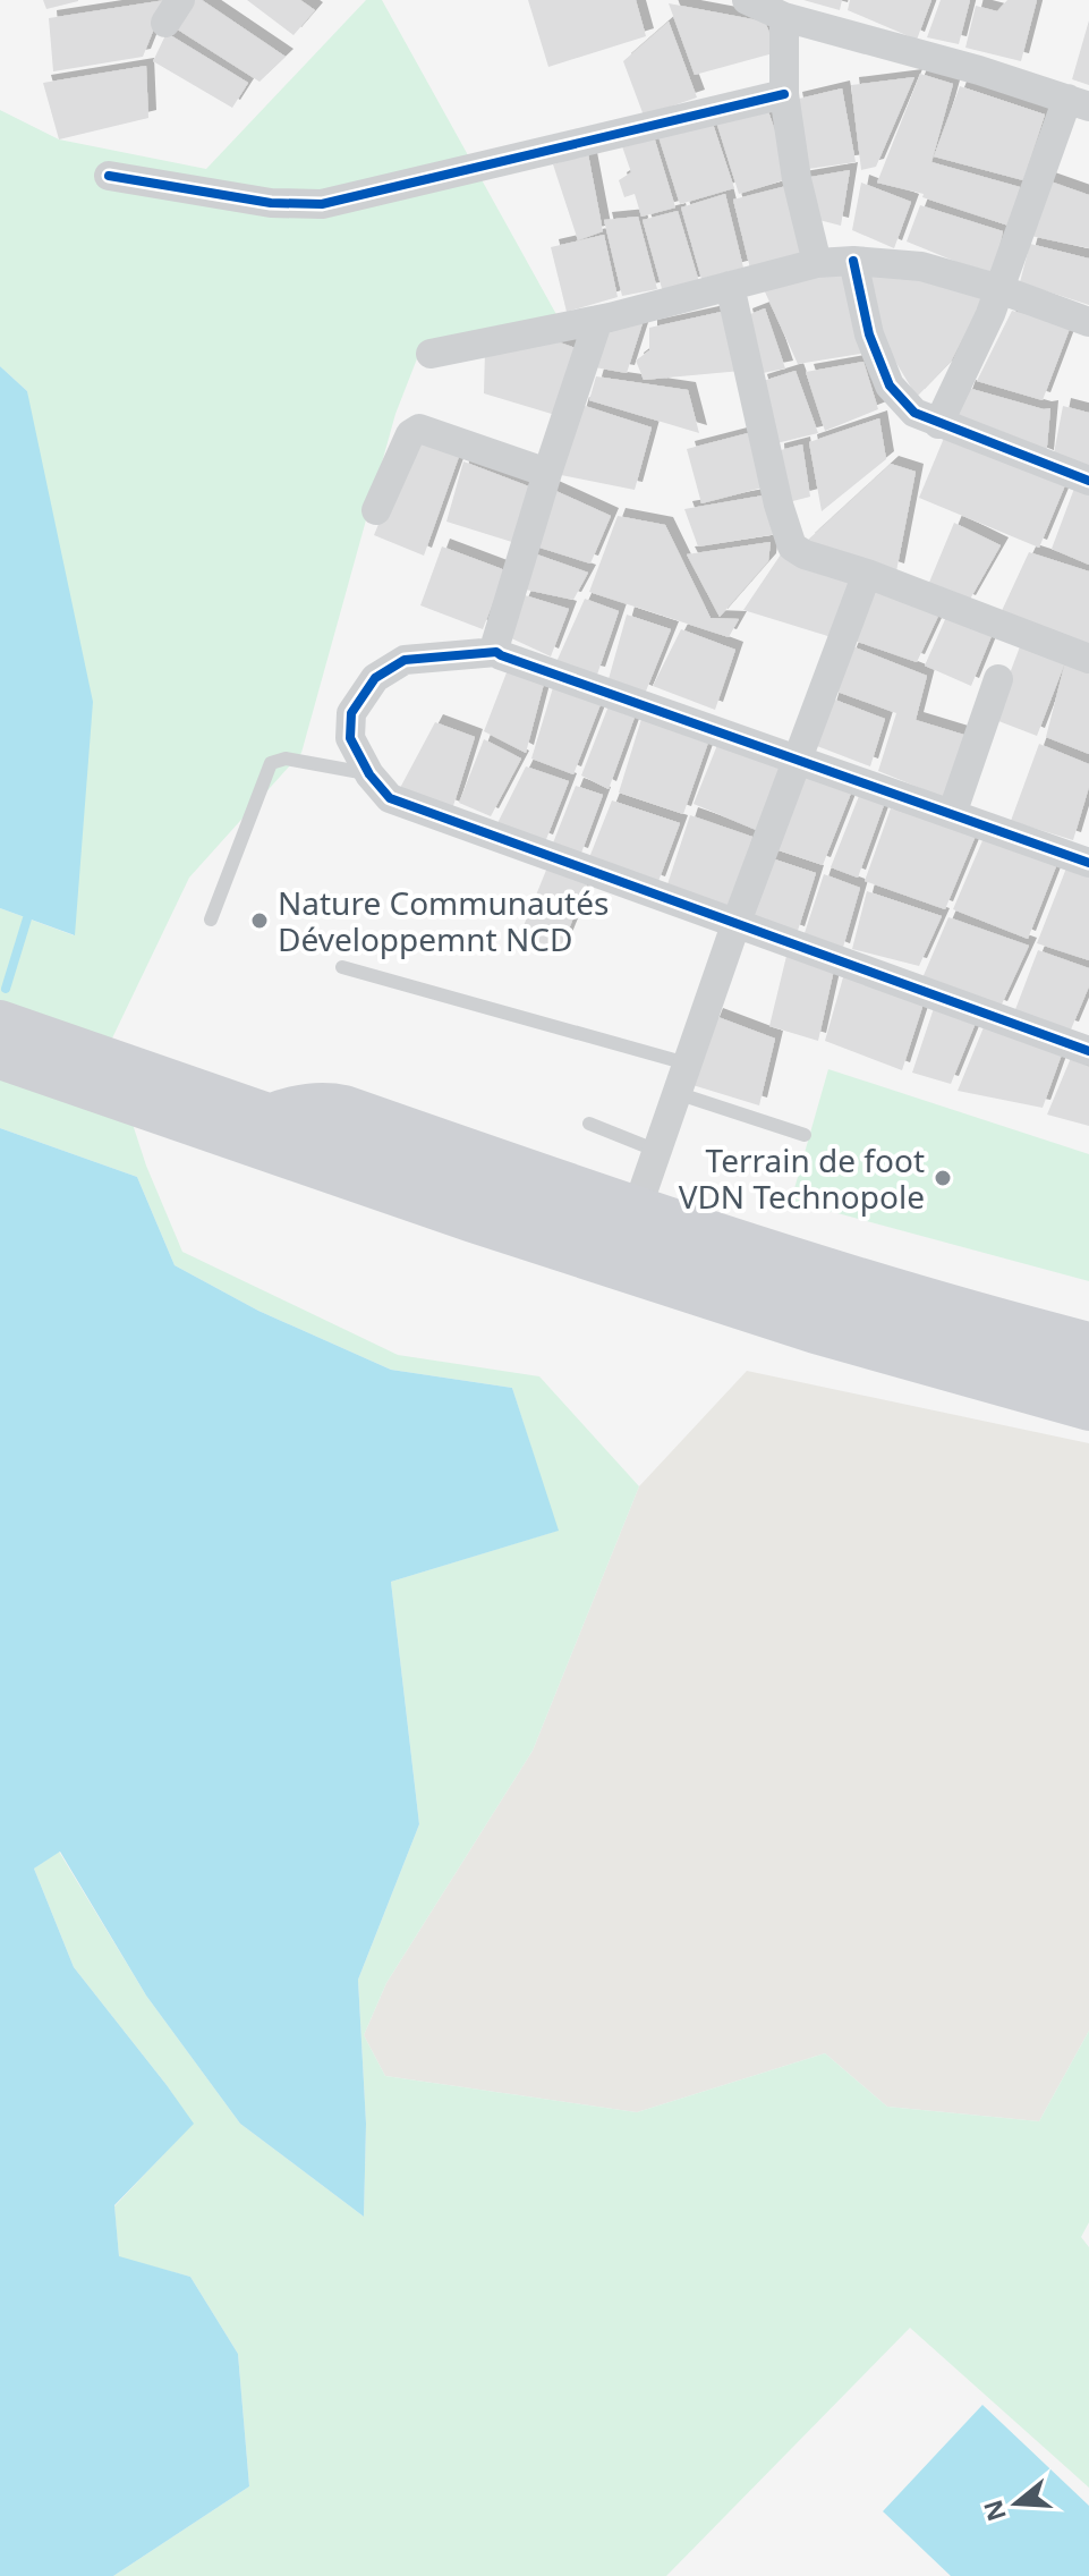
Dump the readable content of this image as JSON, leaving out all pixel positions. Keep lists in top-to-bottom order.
{
  "places": ["Nature Communautés Développemnt NCD", "Terrain de foot VDN Technopole"],
  "north": "left"
}
